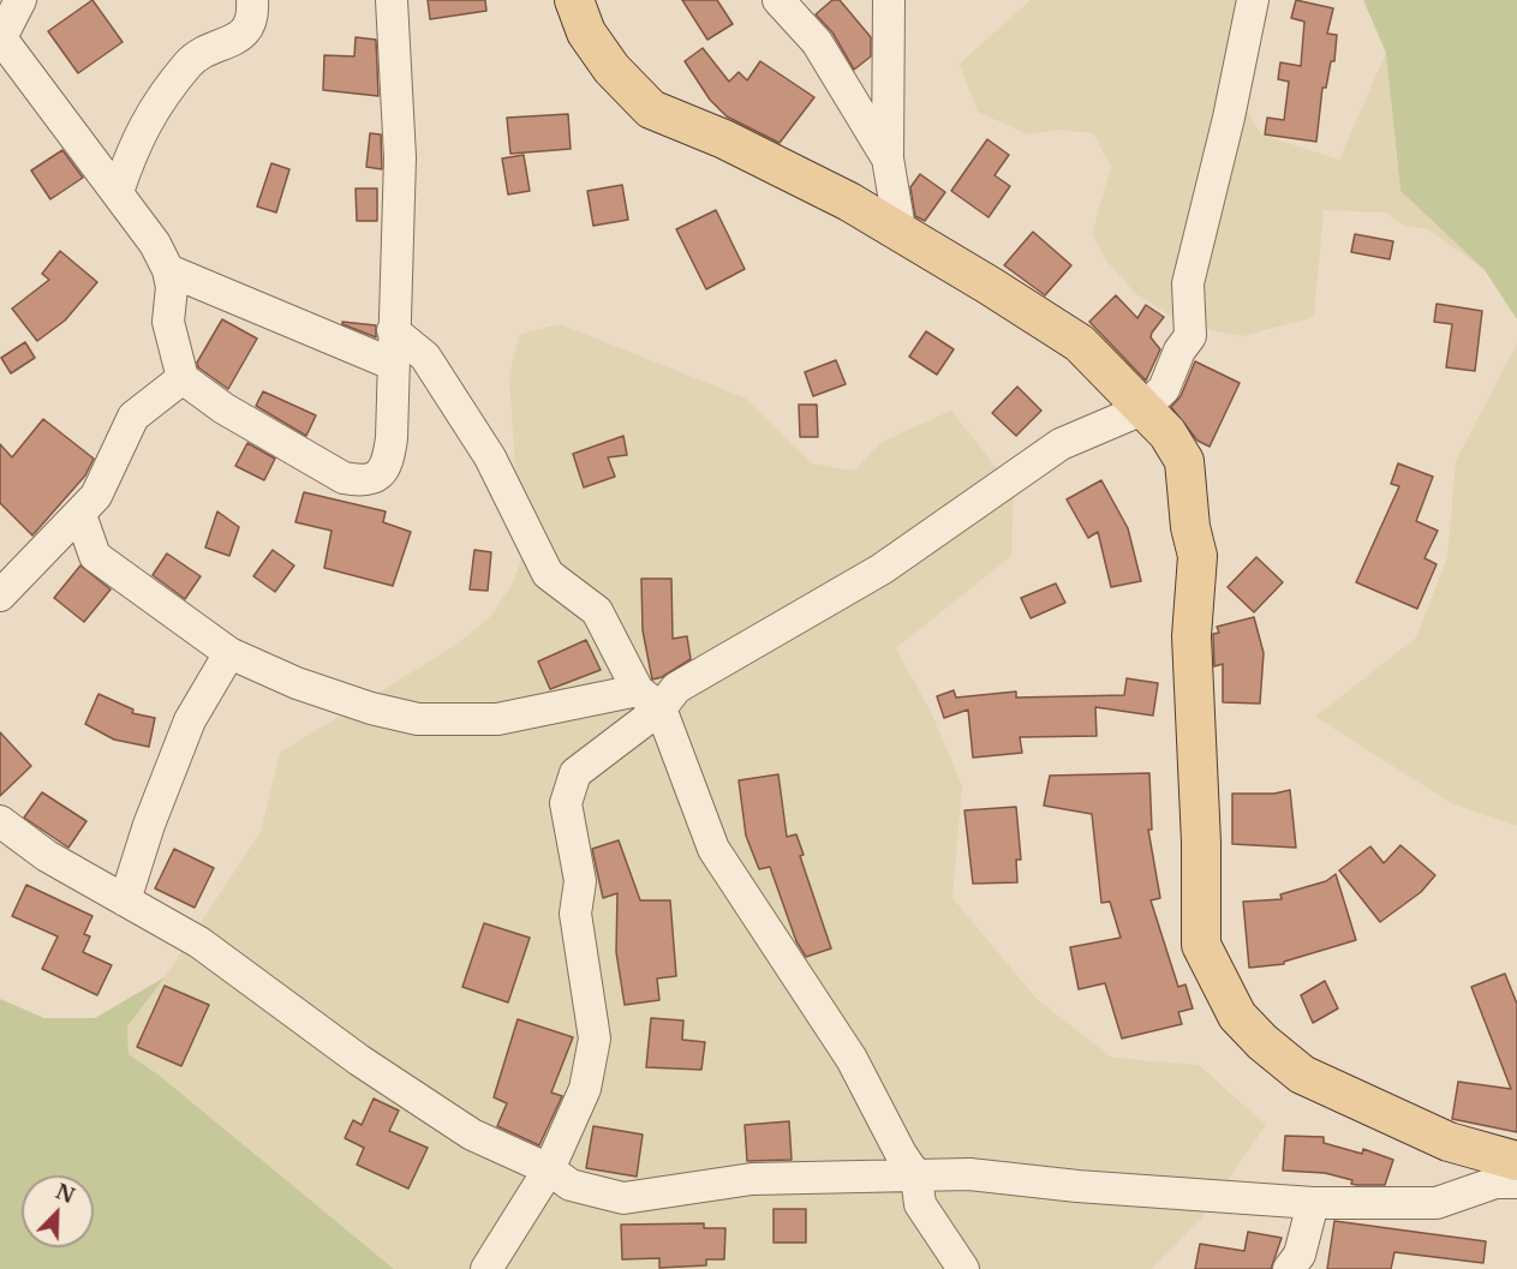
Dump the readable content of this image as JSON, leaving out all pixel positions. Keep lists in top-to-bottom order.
{
  "north": "top right"
}
